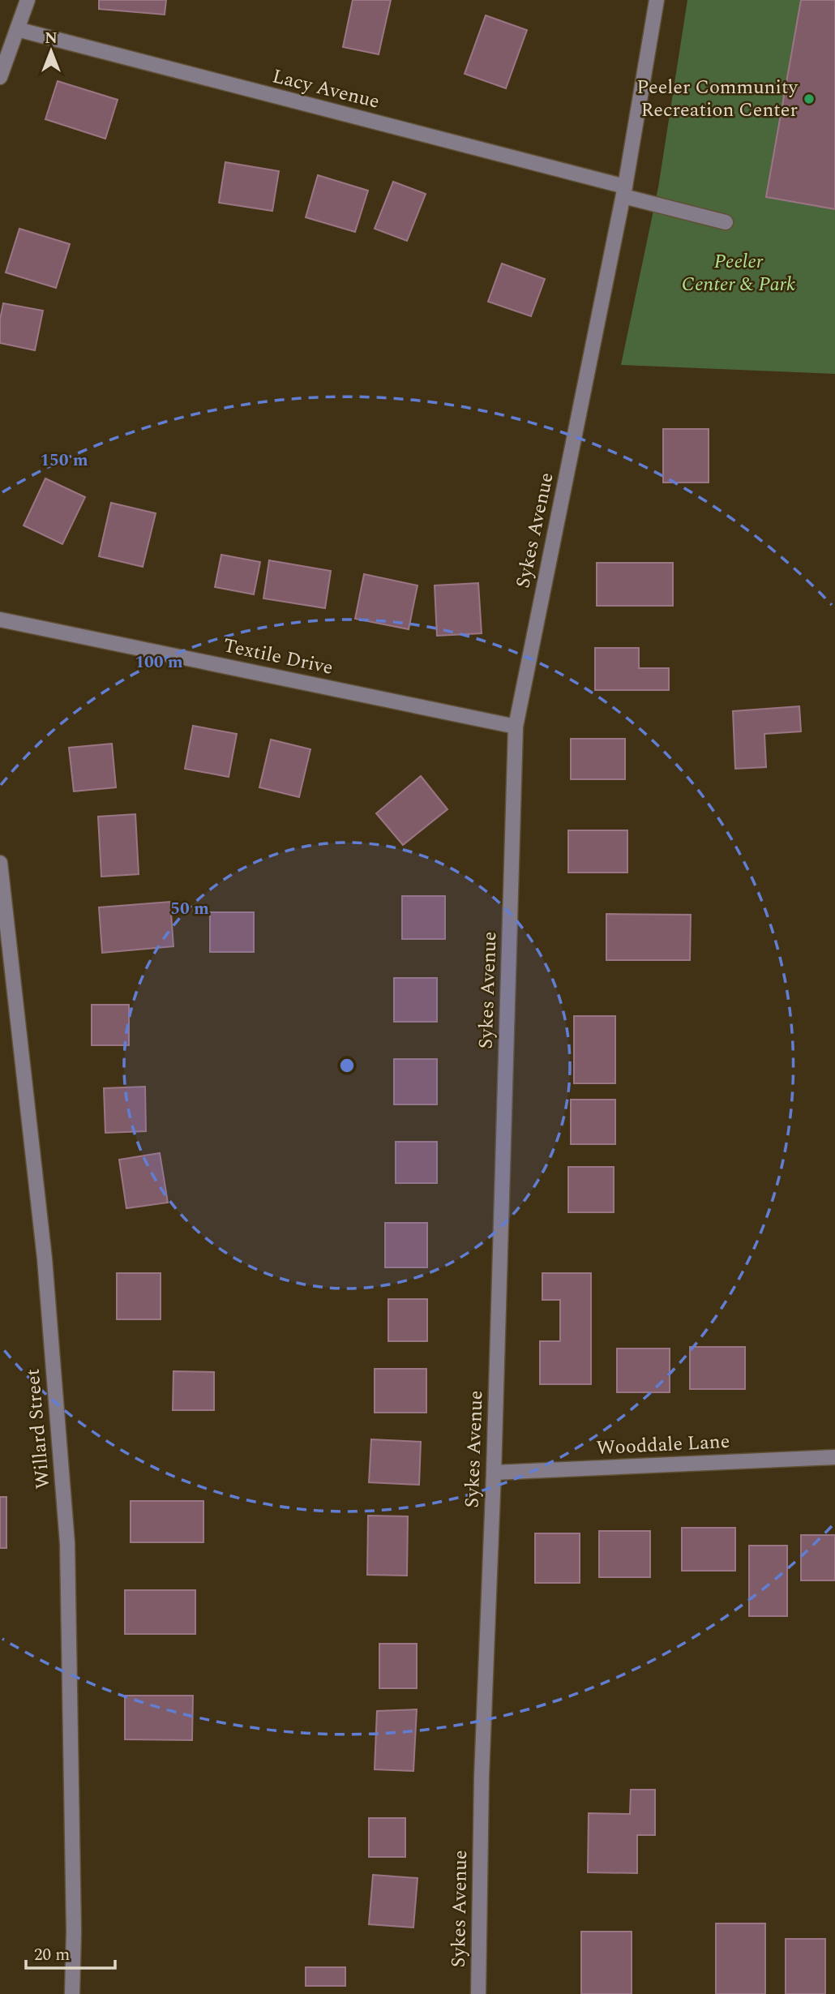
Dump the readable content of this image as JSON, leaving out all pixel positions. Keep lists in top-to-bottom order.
{
  "streets": {
    "street": [
      "Lacy Avenue",
      "Sykes Avenue",
      "Textile Drive",
      "Willard Street",
      "Wooddale Lane"
    ]
  },
  "crossings": [
    ["Lacy Avenue", "Sykes Avenue"],
    ["Sykes Avenue", "Textile Drive"],
    ["Sykes Avenue", "Wooddale Lane"]
  ],
  "parks": ["Peeler Center & Park"],
  "places": ["Peeler Community Recreation Center"],
  "scale_bar": "20 m",
  "north": "top",
  "rings": ["150 m", "100 m", "50 m"]
}
